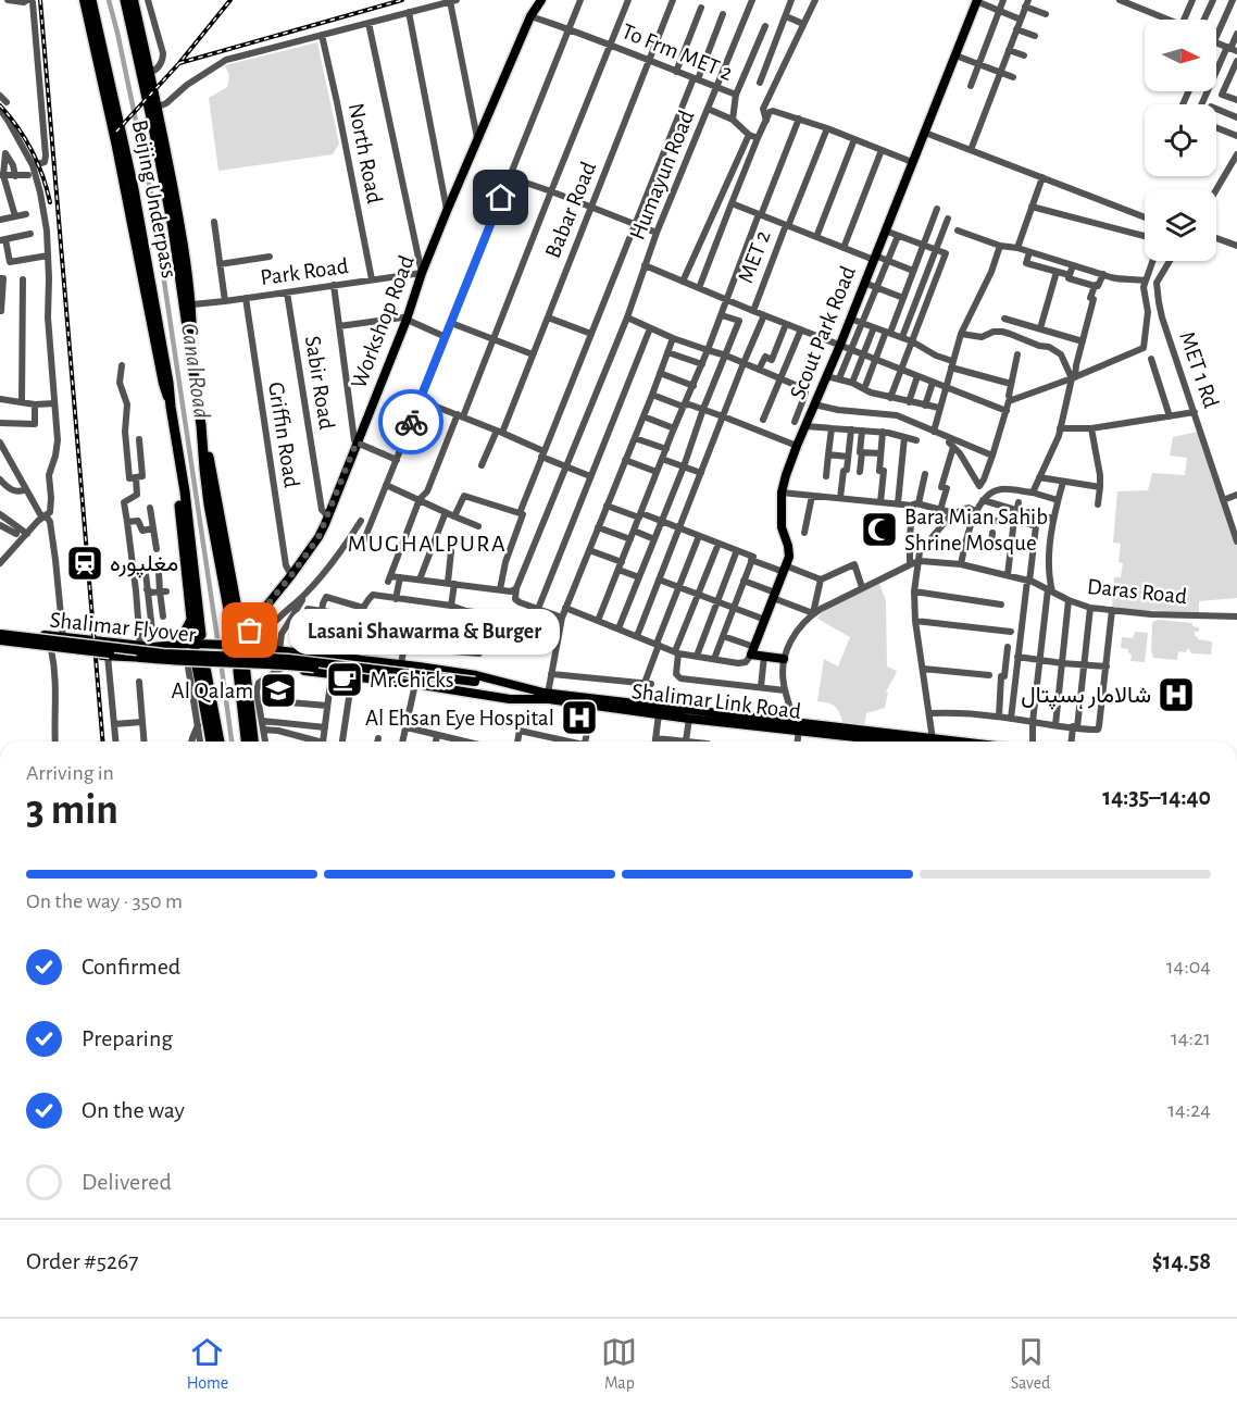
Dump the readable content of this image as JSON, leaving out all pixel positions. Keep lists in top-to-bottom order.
{
  "streets": {
    "highway": ["Beijing Underpass"],
    "main road": [
      "Workshop Road",
      "Scout Park Road",
      "Shalimar Flyover",
      "Shalimar Link Road"
    ],
    "street": [
      "To Frm MET 2",
      "North Road",
      "Humayun Road",
      "Babar Road",
      "MET 2",
      "Park Road",
      "MET 1 Rd",
      "Sabir Road",
      "Griffin Road",
      "Daras Road"
    ]
  },
  "crossings": [
    ["To Frm MET 2", "Humayun Road"],
    ["To Frm MET 2", "Babar Road"],
    ["To Frm MET 2", "Workshop Road"],
    ["North Road", "Park Road"],
    ["Humayun Road", "MET 2"],
    ["Park Road", "Workshop Road"],
    ["Park Road", "Sabir Road"],
    ["Park Road", "Griffin Road"],
    ["Workshop Road", "Sabir Road"],
    ["Workshop Road", "Griffin Road"]
  ],
  "districts": ["MUGHALPURA"],
  "water": ["Canal Road"],
  "places": {
    "mosque": ["Bara Mian Sahib Shrine Mosque"],
    "station": ["مغلپورہ"],
    "other": ["Lasani Shawarma & Burger"],
    "cafe": ["Mr.Chicks"],
    "school or university": ["Al Qalam"],
    "hospital": ["شالامار ہسپتال", "Al Ehsan Eye Hospital"]
  },
  "north": "right",
  "page": {
    "bubble": "Lasani Shawarma & Burger",
    "heading": ["3 min", "Arriving in", "14:35–14:40"],
    "panel": ["Order #5267", "$14.58"],
    "bar": "On the way · 350 m",
    "list": [
      ["Confirmed", "14:04"],
      ["Preparing", "14:21"],
      ["On the way", "14:24"],
      "Delivered"
    ],
    "tabs": ["Home", "Map", "Saved"]
  }
}
